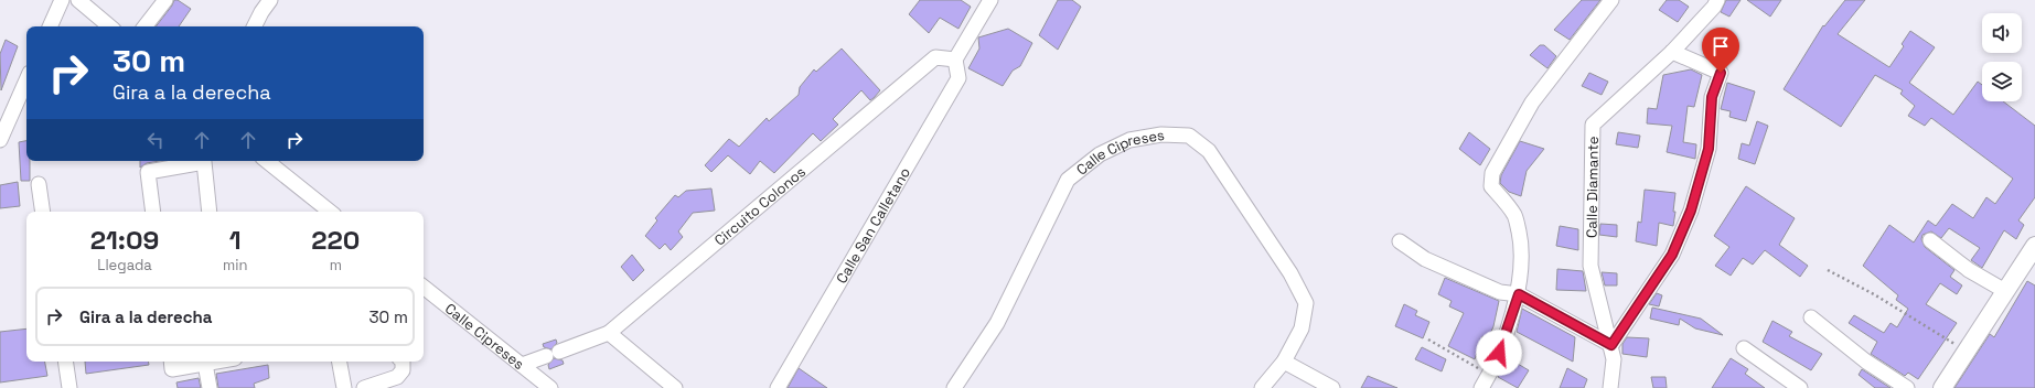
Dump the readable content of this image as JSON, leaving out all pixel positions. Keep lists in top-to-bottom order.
{
  "streets": {
    "street": [
      "Calle Cipreses",
      "Calle Diamante",
      "Circuito Colonos",
      "Calle San Calletano"
    ]
  },
  "crossings": [
    ["Calle Cipreses", "Circuito Colonos"],
    ["Circuito Colonos", "Calle San Calletano"]
  ],
  "page": {
    "turn": ["30 m", "Gira a la derecha"],
    "eta": [
      "21:09",
      "Llegada",
      "1",
      "min",
      "220",
      "m"
    ],
    "list": [
      {
        "name": "Gira a la derecha",
        "value": "30 m"
      }
    ]
  }
}
